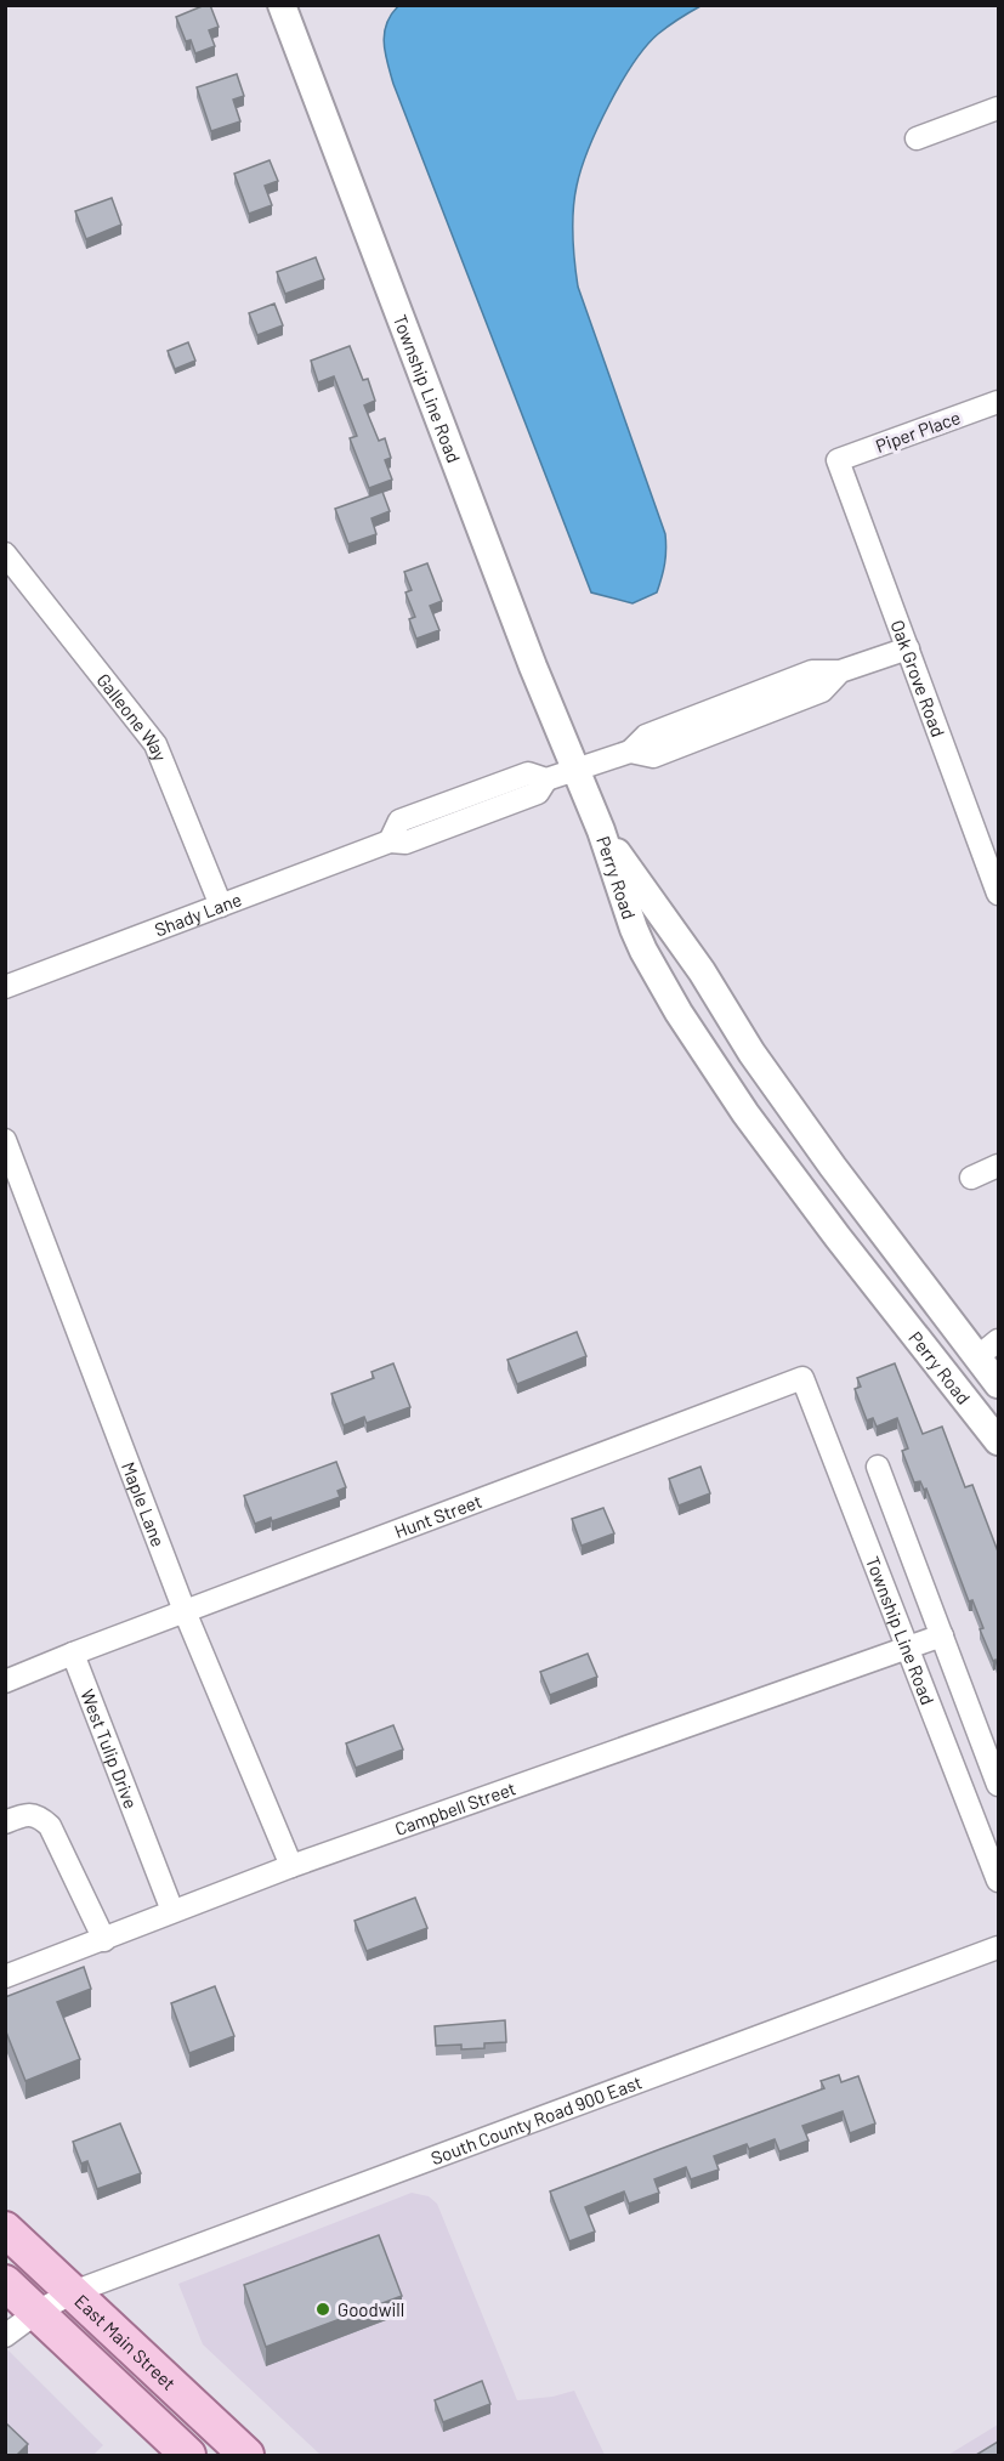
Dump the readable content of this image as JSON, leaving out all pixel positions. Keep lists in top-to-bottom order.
{
  "streets": {
    "main road": ["East Main Street"],
    "street": [
      "Township Line Road",
      "Piper Place",
      "Oak Grove Road",
      "Galleone Way",
      "Perry Road",
      "Shady Lane",
      "Maple Lane",
      "Hunt Street",
      "West Tulip Drive",
      "Campbell Street",
      "South County Road 900 East"
    ]
  },
  "crossings": [
    ["Township Line Road", "Perry Road"],
    ["Township Line Road", "Shady Lane"],
    ["Township Line Road", "Hunt Street"],
    ["Township Line Road", "Campbell Street"],
    ["Piper Place", "Oak Grove Road"],
    ["Galleone Way", "Shady Lane"],
    ["Maple Lane", "Hunt Street"],
    ["Maple Lane", "Campbell Street"],
    ["Hunt Street", "West Tulip Drive"],
    ["West Tulip Drive", "Campbell Street"],
    ["South County Road 900 East", "East Main Street"]
  ],
  "places": ["Goodwill"]
}
